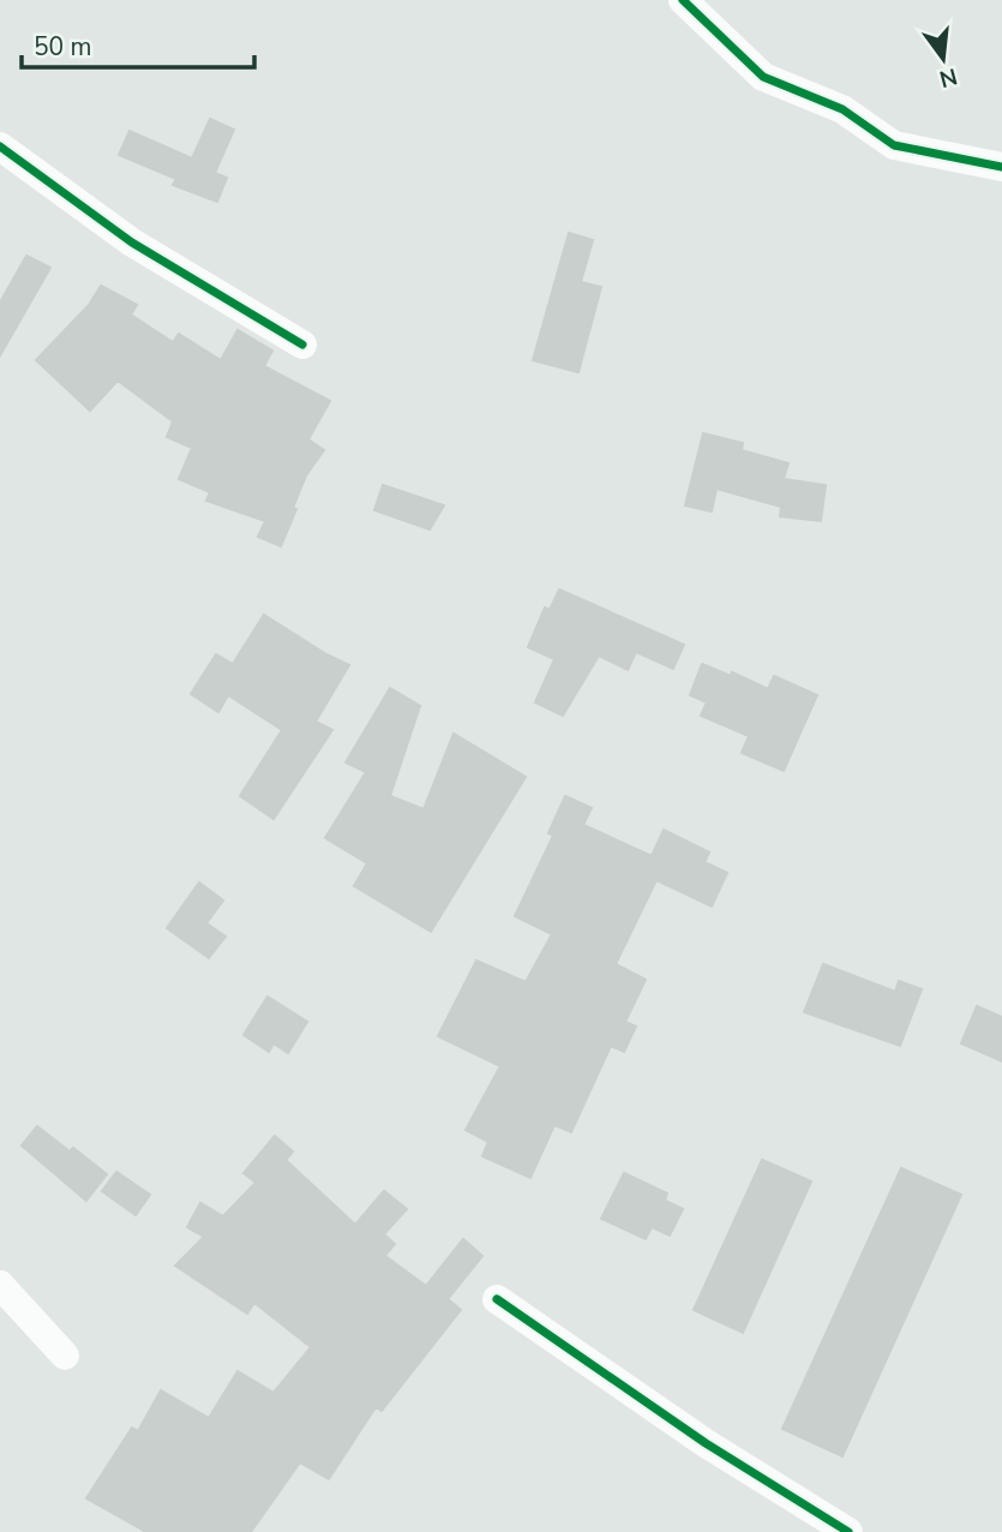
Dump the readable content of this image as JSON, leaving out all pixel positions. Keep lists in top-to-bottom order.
{
  "scale_bar": "50 m",
  "north": "bottom"
}
